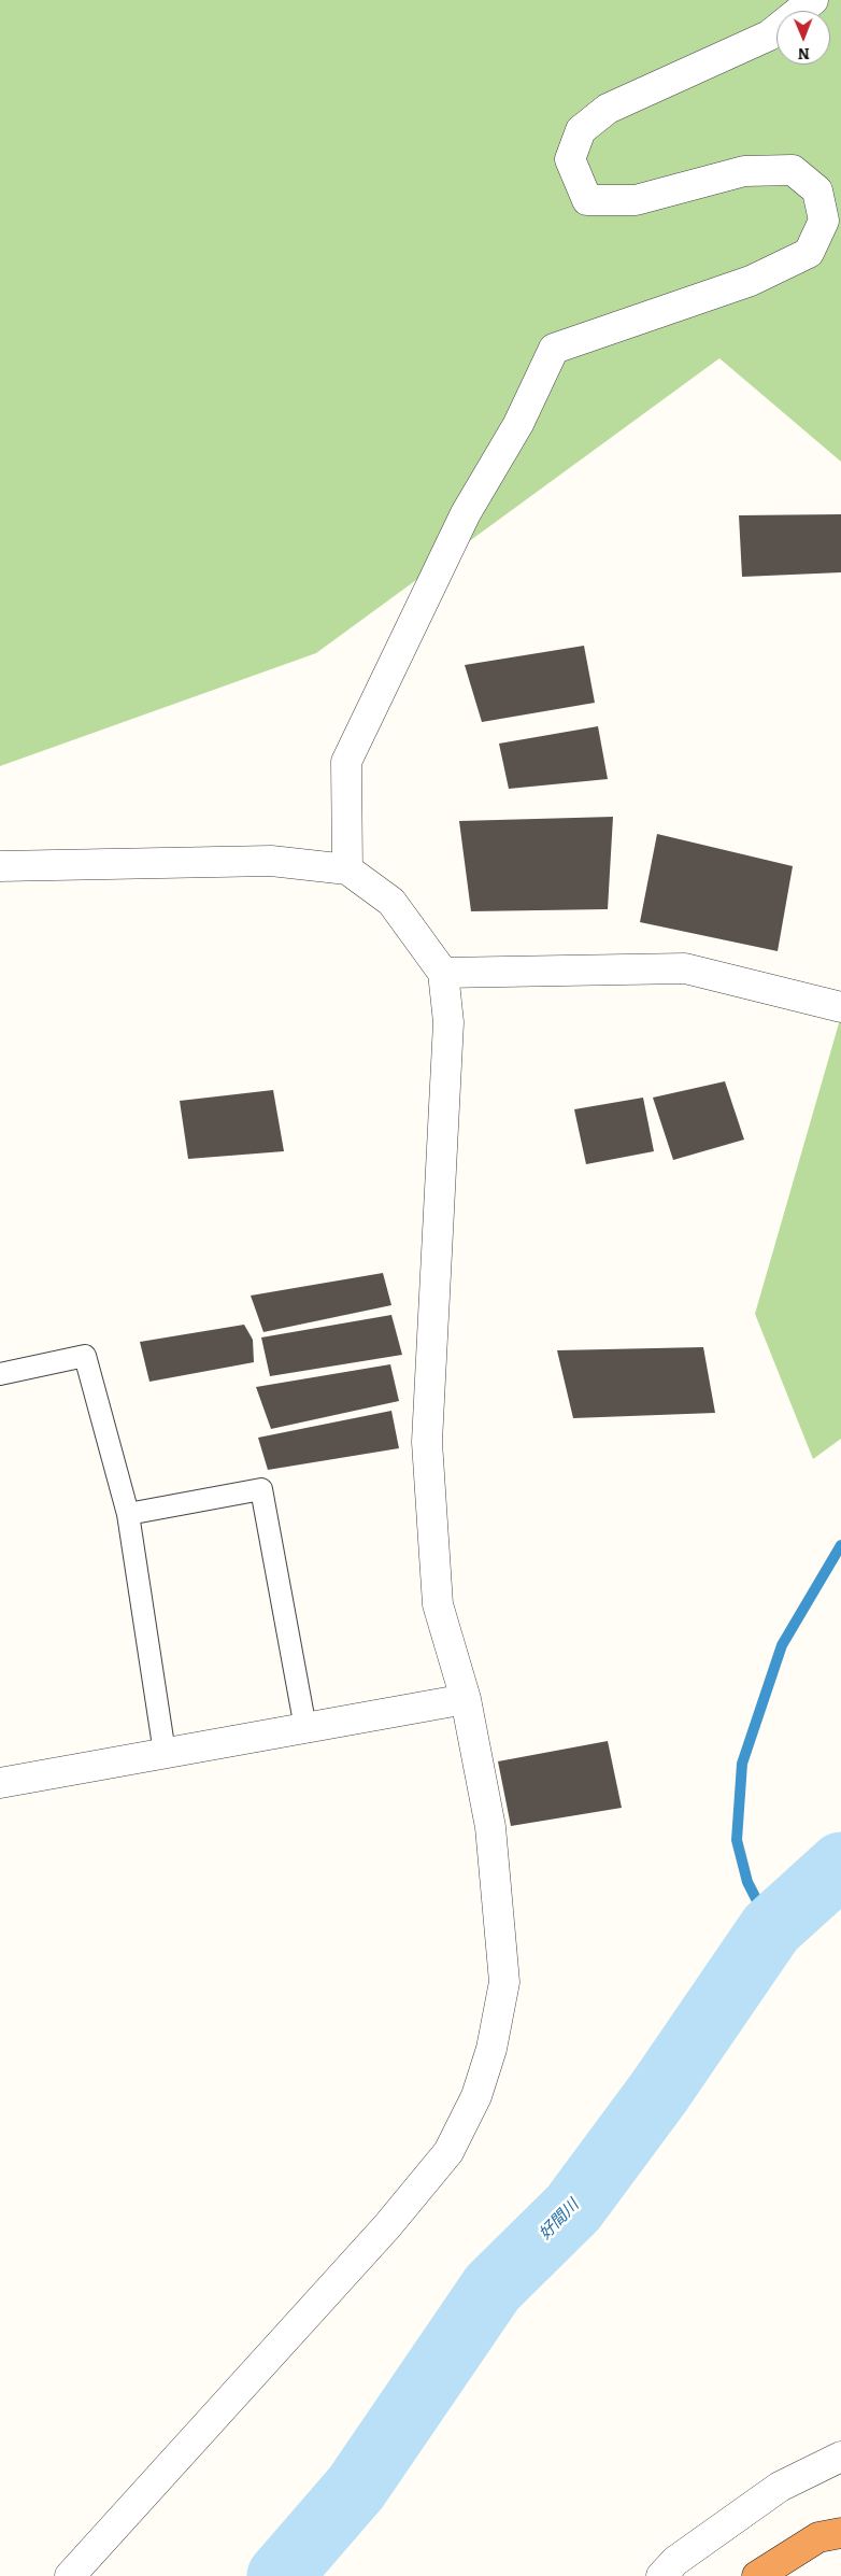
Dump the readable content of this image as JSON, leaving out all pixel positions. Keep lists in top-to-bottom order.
{
  "water": ["好間川"],
  "north": "bottom"
}
